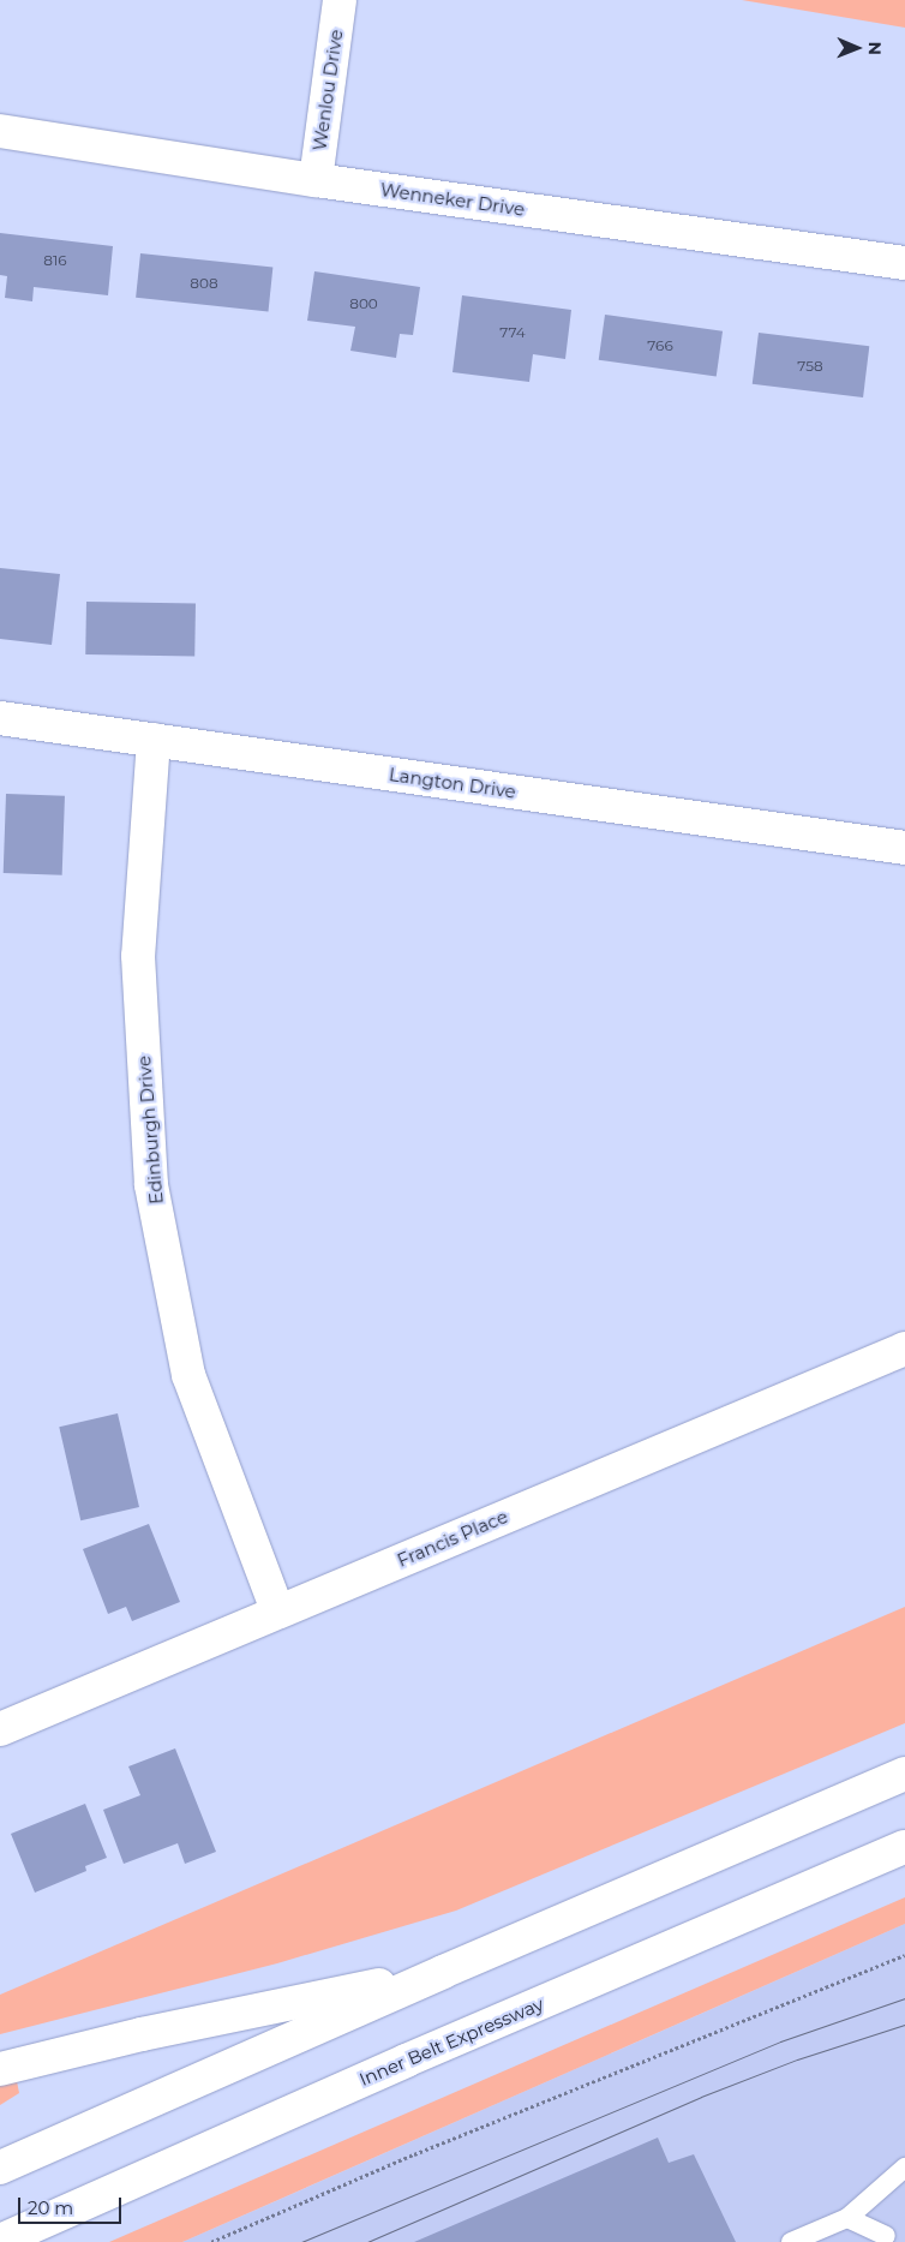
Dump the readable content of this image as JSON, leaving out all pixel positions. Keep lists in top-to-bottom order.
{
  "streets": {
    "main road": [
      "Wenlou Drive",
      "Wenneker Drive",
      "Langton Drive",
      "Edinburgh Drive",
      "Francis Place",
      "Inner Belt Expressway"
    ]
  },
  "crossings": [
    ["Wenlou Drive", "Wenneker Drive"],
    ["Langton Drive", "Edinburgh Drive"],
    ["Edinburgh Drive", "Francis Place"]
  ],
  "house_numbers": [
    "816",
    "808",
    "800",
    "774",
    "766",
    "758"
  ],
  "scale_bar": "20 m",
  "north": "right"
}
